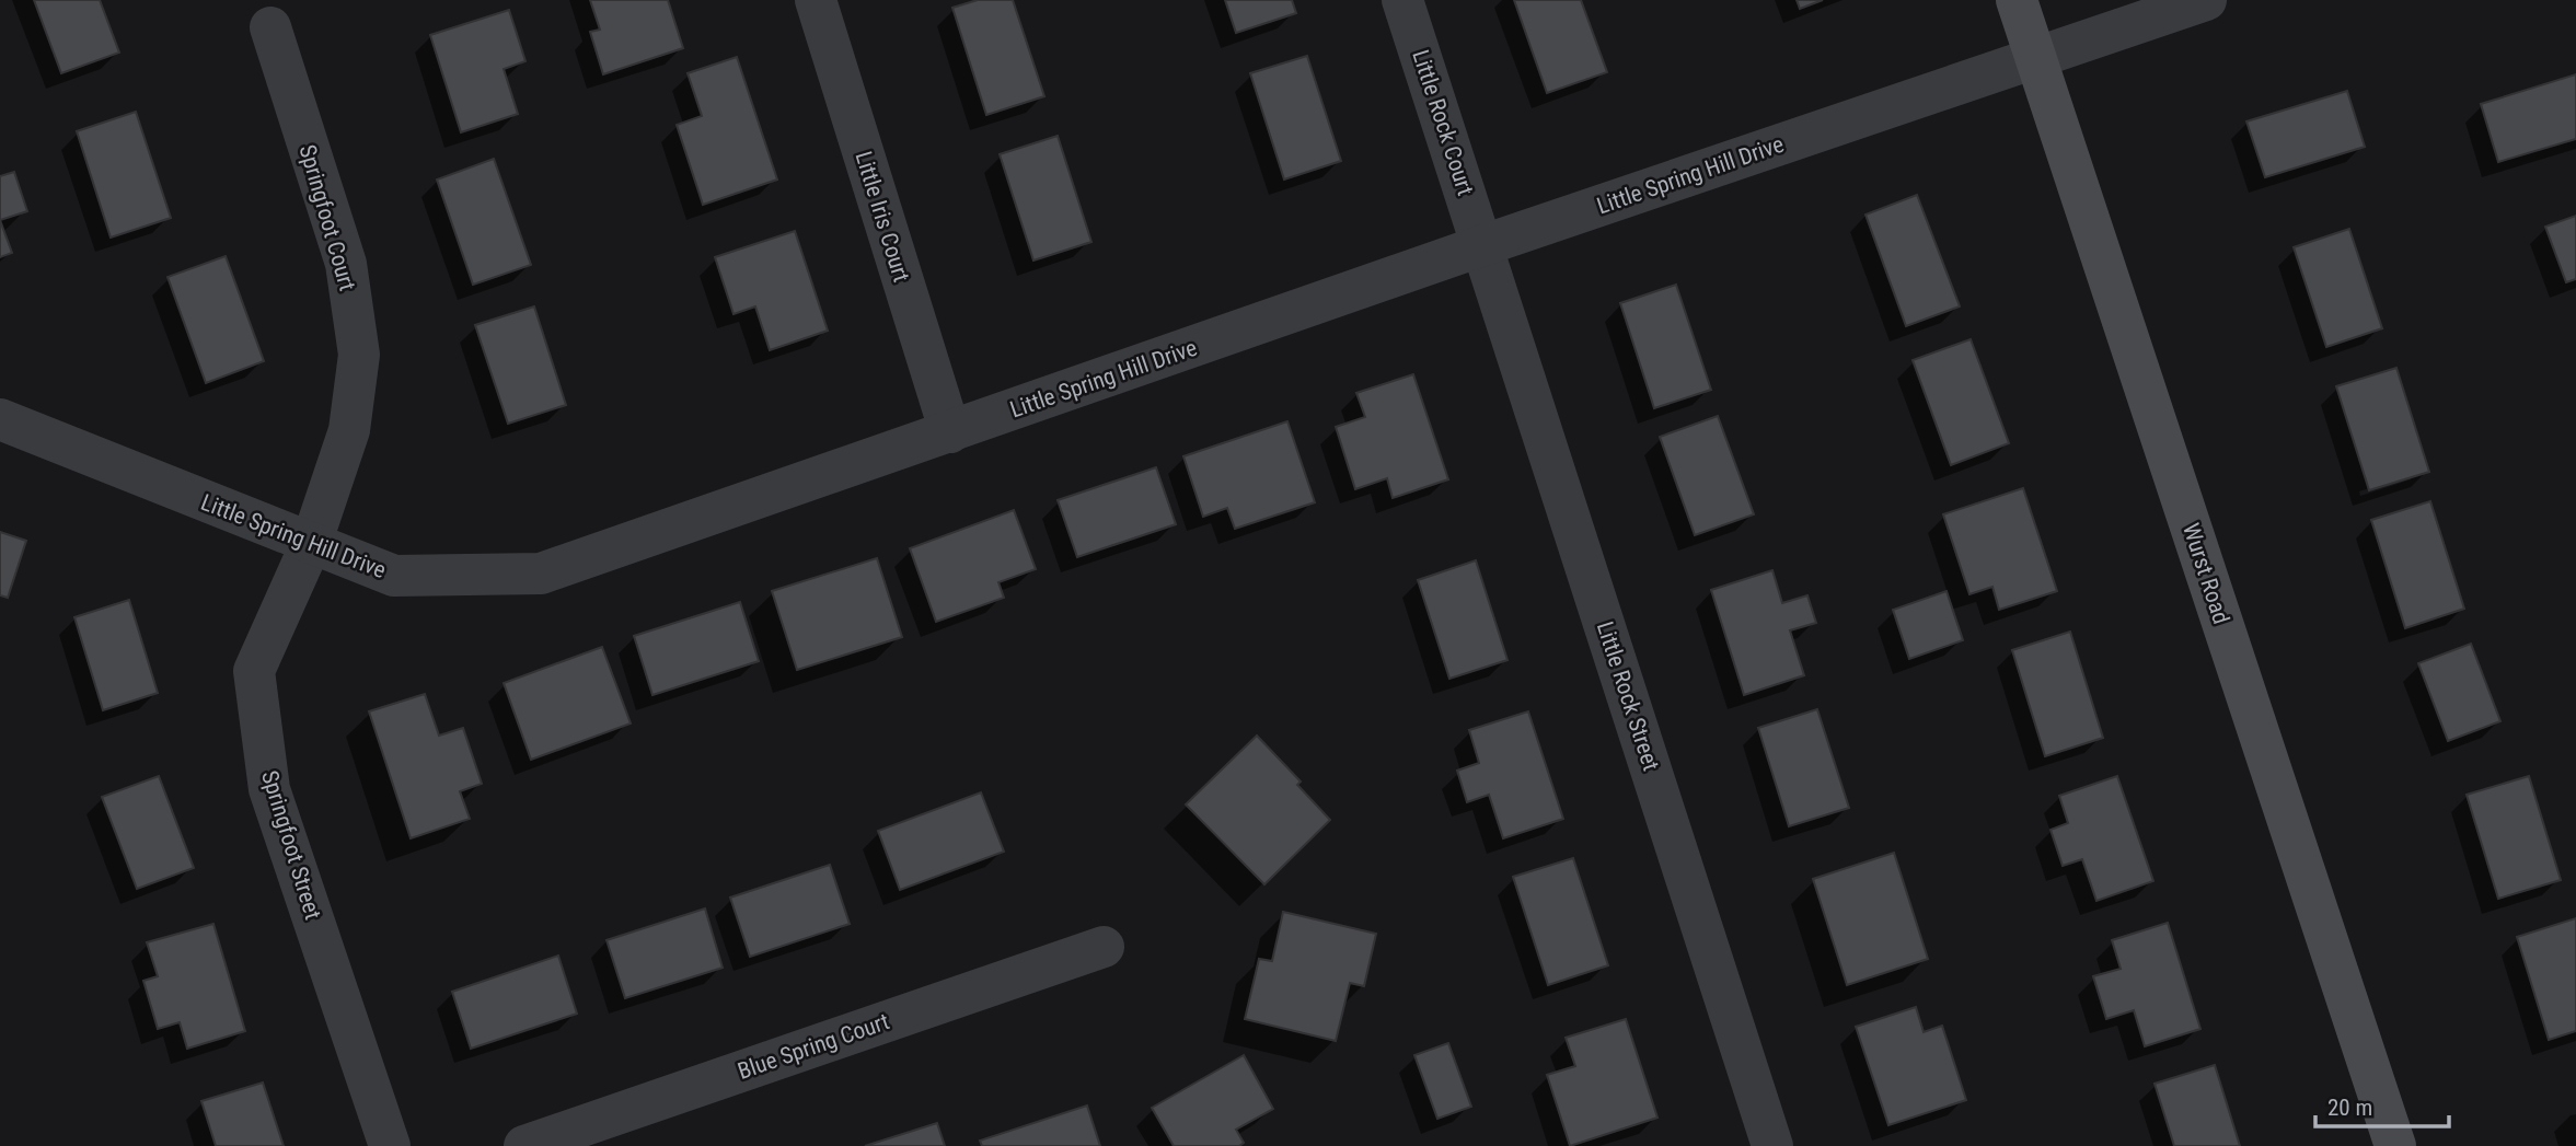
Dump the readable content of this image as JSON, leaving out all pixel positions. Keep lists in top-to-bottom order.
{
  "streets": {
    "street": [
      "Little Rock Court",
      "Little Spring Hill Drive",
      "Little Iris Court",
      "Springfoot Court",
      "Wurst Road",
      "Little Rock Street",
      "Springfoot Street",
      "Blue Spring Court"
    ]
  },
  "crossings": [
    ["Little Rock Court", "Little Spring Hill Drive"],
    ["Little Rock Court", "Little Rock Street"],
    ["Little Spring Hill Drive", "Little Iris Court"],
    ["Little Spring Hill Drive", "Springfoot Court"],
    ["Little Spring Hill Drive", "Wurst Road"],
    ["Little Spring Hill Drive", "Little Rock Street"],
    ["Little Spring Hill Drive", "Springfoot Street"],
    ["Springfoot Court", "Springfoot Street"]
  ],
  "scale_bar": "20 m"
}
